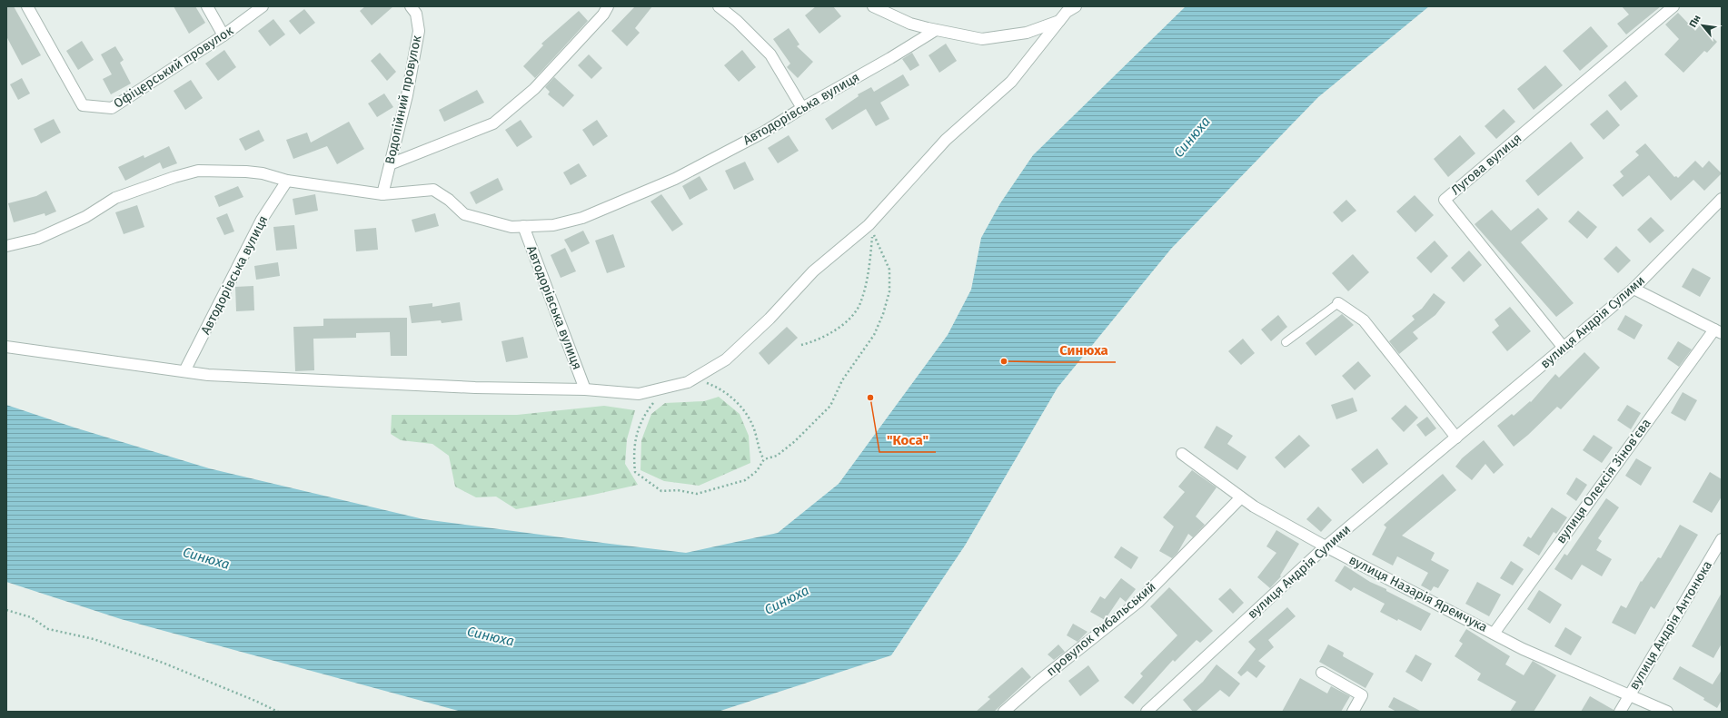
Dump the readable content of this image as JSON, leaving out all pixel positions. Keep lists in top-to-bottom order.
{
  "streets": {
    "street": [
      "Офіцерський провулок",
      "Водопійний провулок",
      "Автодорівська вулиця",
      "Лугова вулиця",
      "вулиця Андрія Сулими",
      "вулиця Олексія Зіновʼєва",
      "вулиця Назарія Яремчука",
      "вулиця Андрія Антонюка",
      "провулок Рибальський"
    ]
  },
  "crossings": [
    ["Водопійний провулок", "Автодорівська вулиця"],
    ["Лугова вулиця", "вулиця Андрія Сулими"],
    ["вулиця Андрія Сулими", "вулиця Назарія Яремчука"],
    ["вулиця Олексія Зіновʼєва", "вулиця Назарія Яремчука"],
    ["вулиця Назарія Яремчука", "вулиця Андрія Антонюка"],
    ["вулиця Назарія Яремчука", "провулок Рибальський"]
  ],
  "water": ["Синюха"],
  "places": ["Синюха", "\"Коса\""],
  "north": "top left"
}
